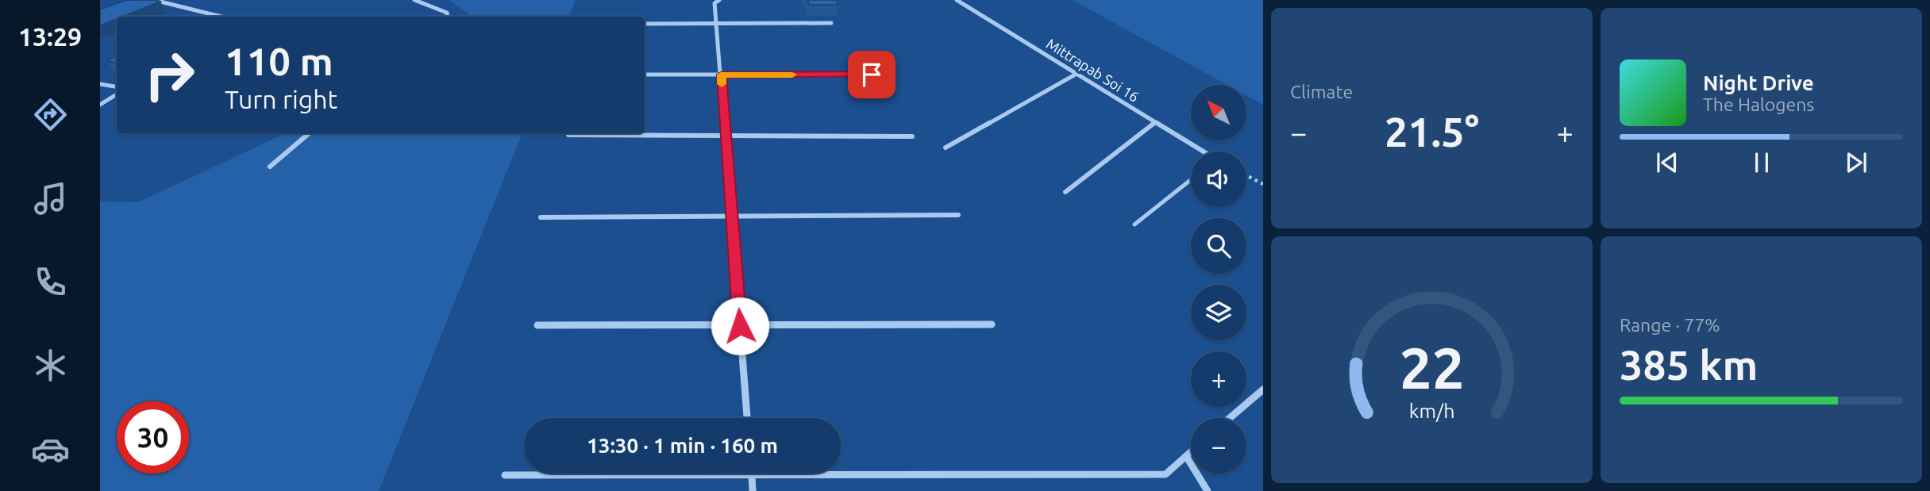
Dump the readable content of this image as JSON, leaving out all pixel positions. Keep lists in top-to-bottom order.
{
  "streets": {
    "street": ["Mittrapab Soi 16"]
  },
  "north": "top left",
  "page": {
    "tabs": "13:29",
    "tile": [
      "Climate",
      ["Range · 77%", "385 km"]
    ],
    "turn": ["110 m", "Turn right"],
    "song": ["Night Drive", "The Halogens"],
    "map_buttons": ["+", "−"],
    "heat": ["−", "21.5°", "+"],
    "limit": "30",
    "trip": "13:30 · 1 min · 160 m",
    "gauge": ["22", "km/h"]
  }
}
